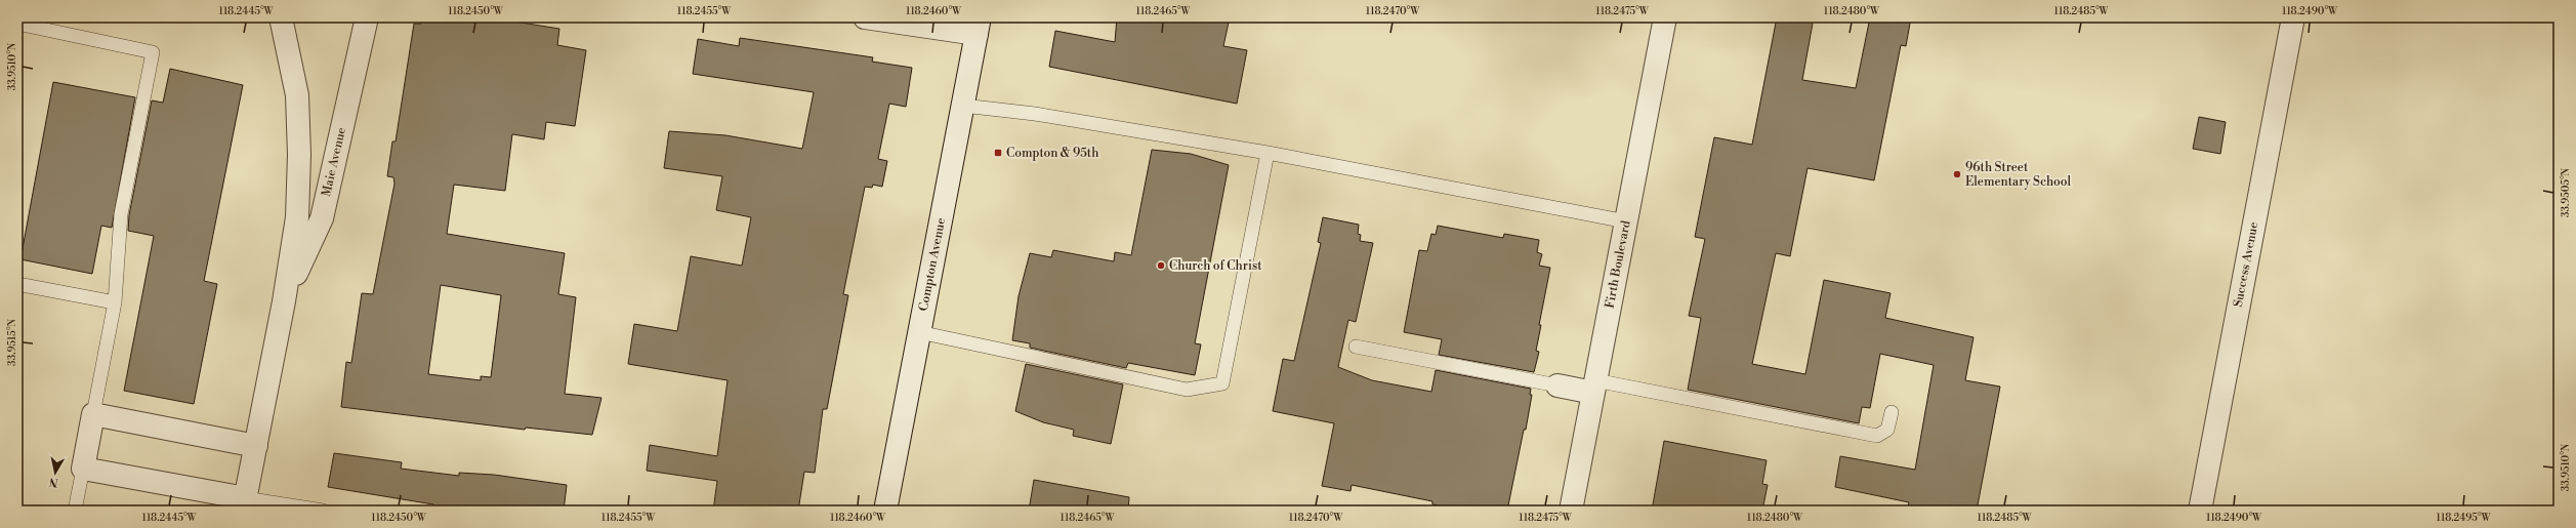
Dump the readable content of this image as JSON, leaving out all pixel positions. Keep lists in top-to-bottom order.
{
  "streets": {
    "street": [
      "Maie Avenue",
      "Compton Avenue",
      "Firth Boulevard",
      "Success Avenue"
    ]
  },
  "places": {
    "transit": ["Compton & 95th"],
    "other": ["96th Street Elementary School", "Church of Christ"]
  },
  "north": "bottom",
  "coordinates": [
    "118.2445°W",
    "118.2450°W",
    "118.2455°W",
    "118.2460°W",
    "118.2465°W",
    "118.2470°W",
    "118.2475°W",
    "118.2480°W",
    "118.2485°W",
    "118.2490°W",
    "33.9510°N",
    "33.9505°N",
    "33.9515°N",
    "118.2495°W"
  ]
}
